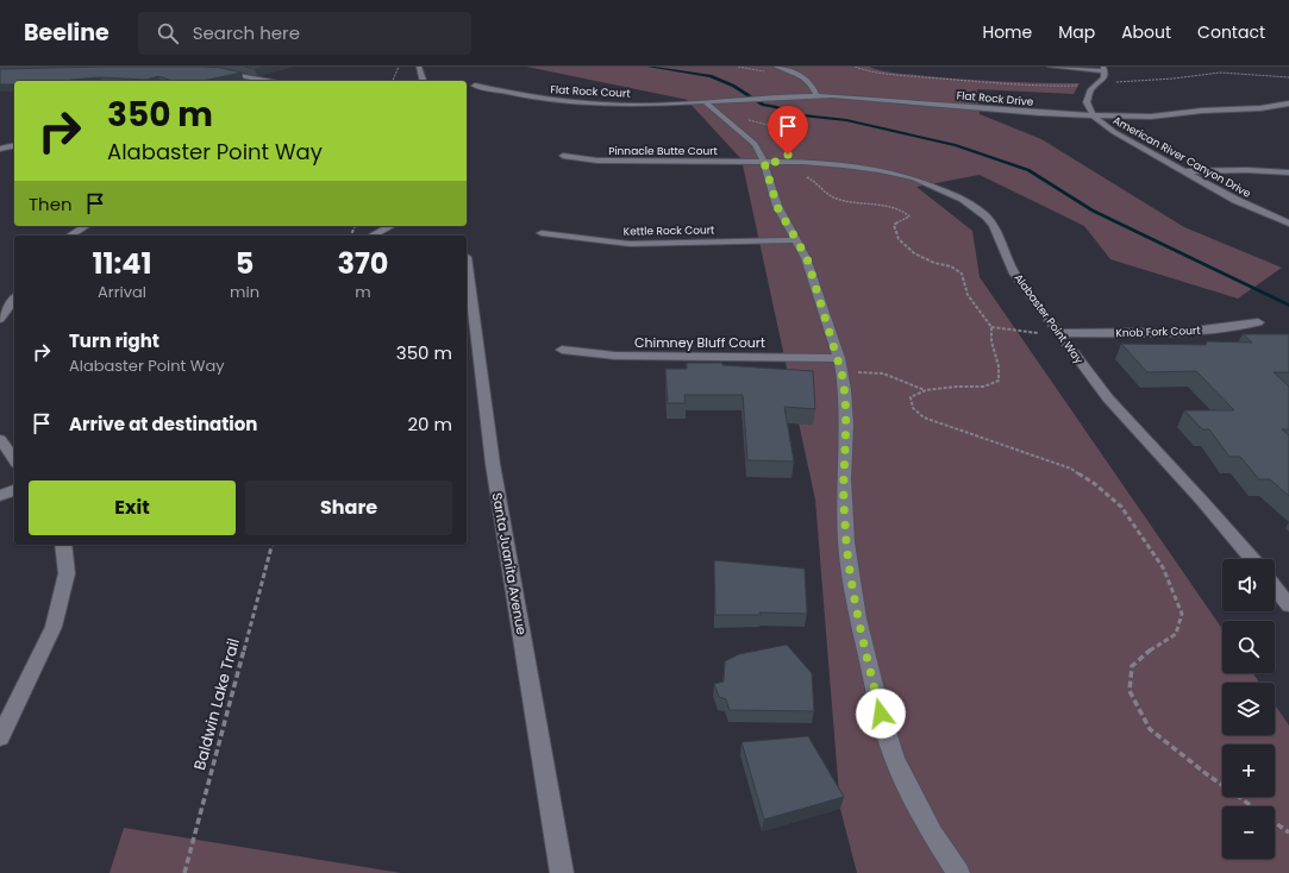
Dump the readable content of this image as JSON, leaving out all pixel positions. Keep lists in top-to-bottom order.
{
  "streets": {
    "street": [
      "Flat Rock Court",
      "Flat Rock Drive",
      "Pinnacle Butte Court",
      "American River Canyon Drive",
      "Kettle Rock Court",
      "Alabaster Point Way",
      "Knob Fork Court",
      "Chimney Bluff Court",
      "Santa Juanita Avenue"
    ],
    "path": ["Baldwin Lake Trail"]
  },
  "crossings": [
    ["Flat Rock Court", "Flat Rock Drive"],
    ["Flat Rock Drive", "American River Canyon Drive"],
    ["Pinnacle Butte Court", "Alabaster Point Way"],
    ["Alabaster Point Way", "Knob Fork Court"]
  ],
  "page": {
    "header": "Beeline",
    "search": "Search here",
    "nav": [
      "Home",
      "Map",
      "About",
      "Contact"
    ],
    "turn": ["350 m", "Alabaster Point Way"],
    "then": "Then",
    "eta": [
      "11:41",
      "Arrival",
      "5",
      "min",
      "370",
      "m"
    ],
    "list": [
      {
        "name": "Turn right",
        "note": "Alabaster Point Way",
        "value": "350 m"
      },
      {
        "name": "Arrive at destination",
        "value": "20 m"
      }
    ],
    "buttons": ["Exit", "Share"],
    "map_buttons": ["+", "−"]
  }
}
